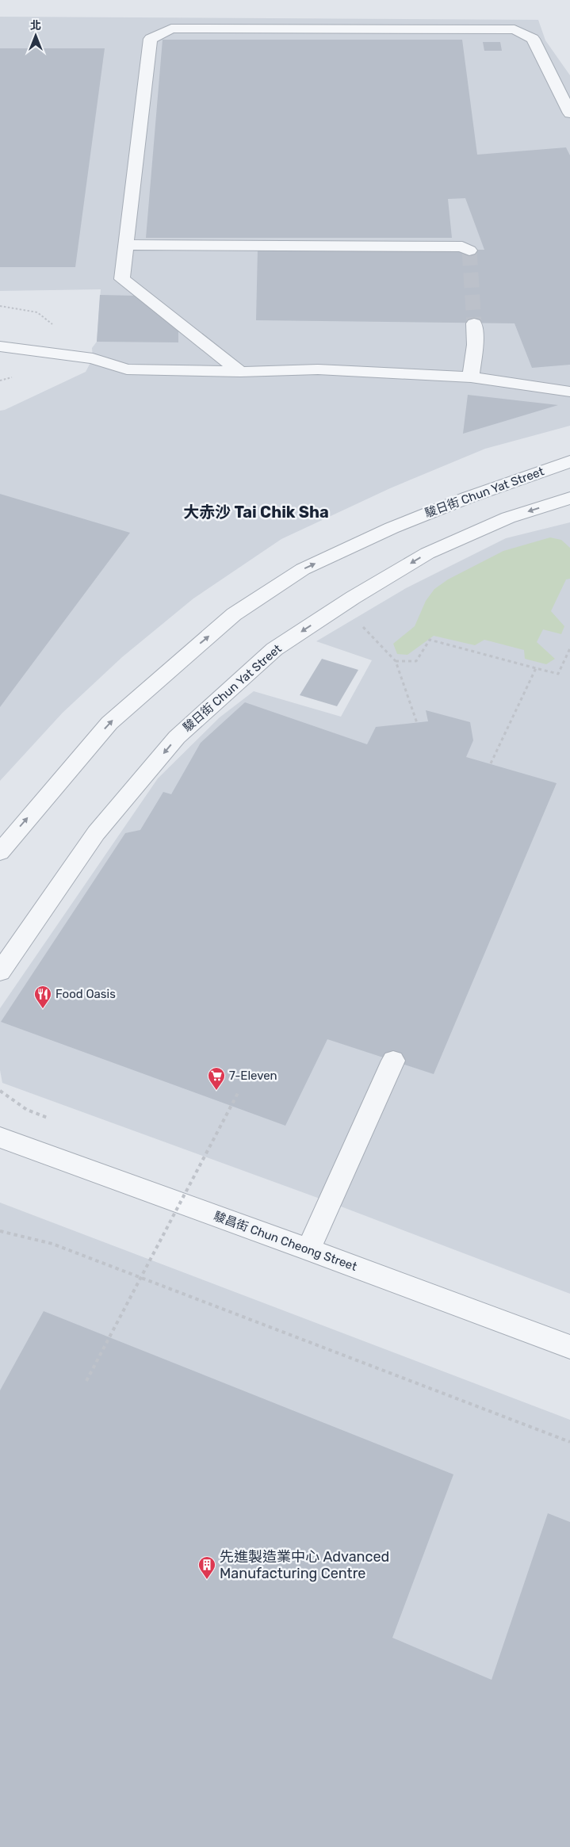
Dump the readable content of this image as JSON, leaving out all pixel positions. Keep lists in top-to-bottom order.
{
  "streets": {
    "street": ["駿日街 Chun Yat Street", "駿昌街 Chun Cheong Street"]
  },
  "districts": ["大赤沙 Tai Chik Sha"],
  "places": {
    "restaurant": ["Food Oasis"],
    "supermarket": ["7-Eleven"],
    "building": ["先進製造業中心 Advanced Manufacturing Centre"]
  },
  "north": "top"
}
